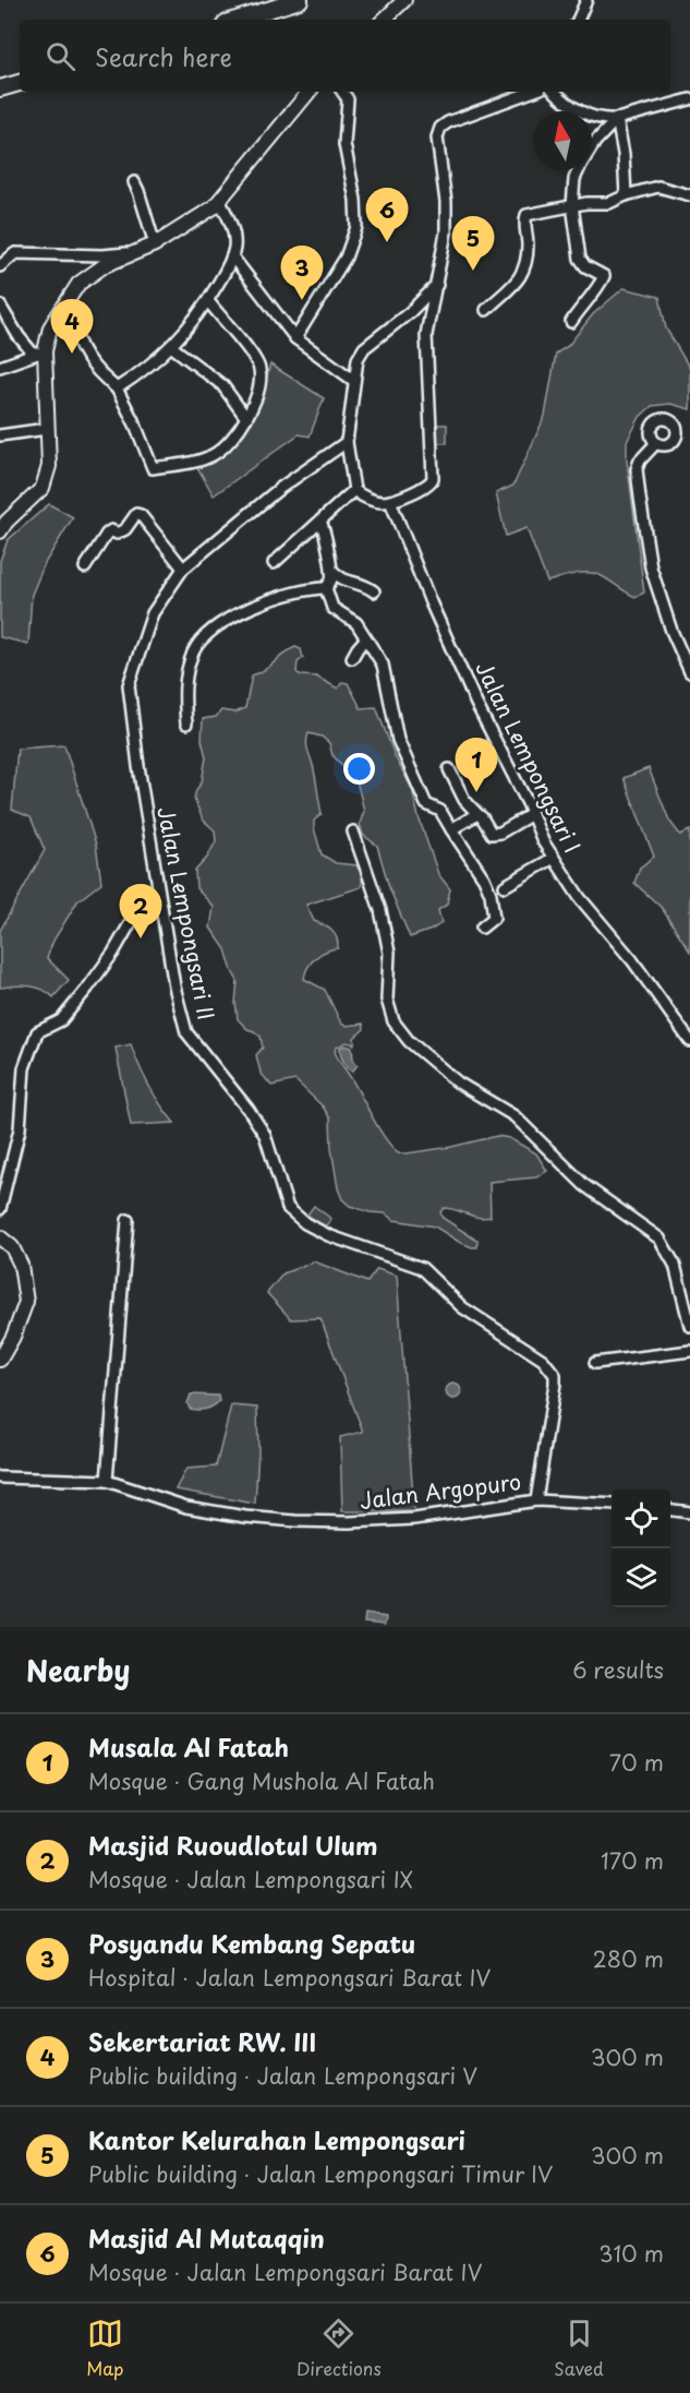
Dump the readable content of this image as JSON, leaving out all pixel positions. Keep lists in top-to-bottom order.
{
  "streets": {
    "street": ["Jalan Lempongsari I", "Jalan Lempongsari II", "Jalan Argopuro"]
  },
  "crossings": [
    ["Jalan Lempongsari II", "Jalan Argopuro"]
  ],
  "north": "top",
  "page": {
    "search": "Search here",
    "pins": [
      "6",
      "5",
      "3",
      "4",
      "1",
      "2"
    ],
    "heading": ["Nearby", "6 results"],
    "list": [
      {
        "mark": "1",
        "name": "Musala Al Fatah",
        "note": "Mosque · Gang Mushola Al Fatah",
        "value": "70 m"
      },
      {
        "mark": "2",
        "name": "Masjid Ruoudlotul Ulum",
        "note": "Mosque · Jalan Lempongsari IX",
        "value": "170 m"
      },
      {
        "mark": "3",
        "name": "Posyandu Kembang Sepatu",
        "note": "Hospital · Jalan Lempongsari Barat IV",
        "value": "280 m"
      },
      {
        "mark": "4",
        "name": "Sekertariat RW. III",
        "note": "Public building · Jalan Lempongsari V",
        "value": "300 m"
      },
      {
        "mark": "5",
        "name": "Kantor Kelurahan Lempongsari",
        "note": "Public building · Jalan Lempongsari Timur IV",
        "value": "300 m"
      },
      {
        "mark": "6",
        "name": "Masjid Al Mutaqqin",
        "note": "Mosque · Jalan Lempongsari Barat IV",
        "value": "310 m"
      }
    ],
    "nav": ["Map", "Directions", "Saved"]
  }
}
